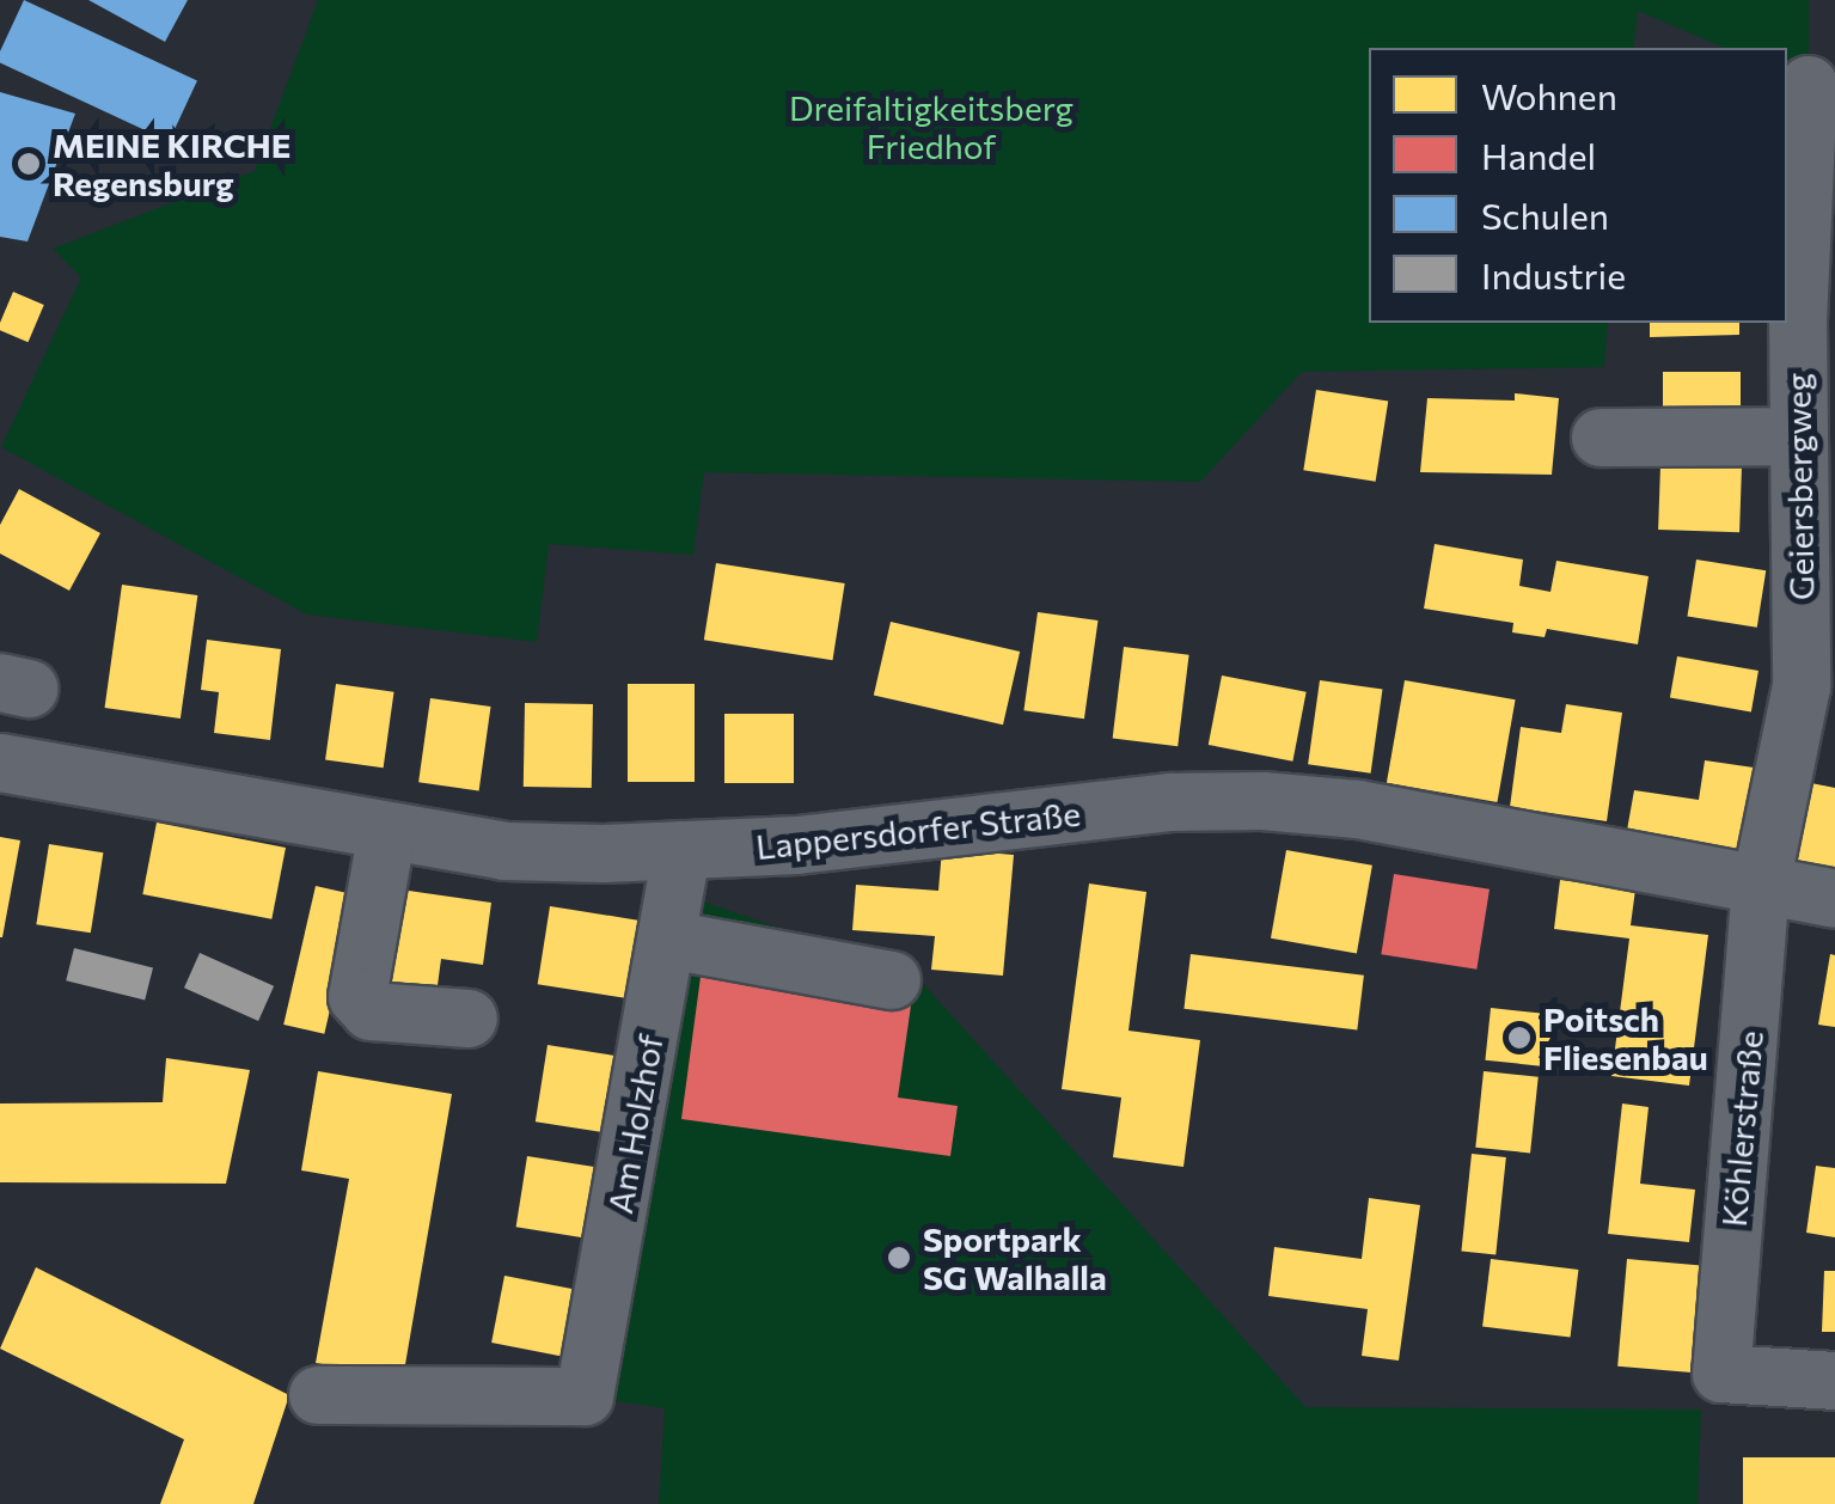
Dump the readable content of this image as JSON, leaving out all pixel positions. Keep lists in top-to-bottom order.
{
  "streets": {
    "street": [
      "Geiersbergweg",
      "Lappersdorfer Straße",
      "Am Holzhof",
      "Köhlerstraße"
    ]
  },
  "crossings": [
    ["Geiersbergweg", "Lappersdorfer Straße"],
    ["Geiersbergweg", "Köhlerstraße"],
    ["Lappersdorfer Straße", "Am Holzhof"],
    ["Lappersdorfer Straße", "Köhlerstraße"]
  ],
  "parks": ["Dreifaltigkeitsberg Friedhof"],
  "places": ["MEINE KIRCHE Regensburg", "Poitsch Fliesenbau", "Sportpark SG Walhalla"],
  "legend": [
    "Wohnen",
    "Handel",
    "Schulen",
    "Industrie"
  ]
}
